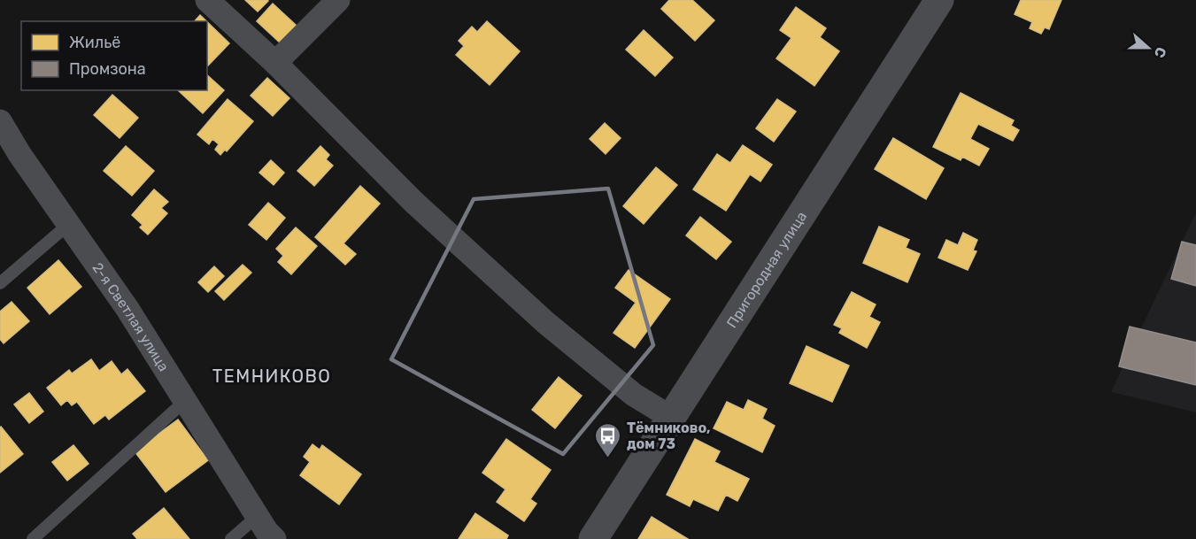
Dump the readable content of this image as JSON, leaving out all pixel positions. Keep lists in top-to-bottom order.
{
  "streets": {
    "street": ["Пригородная улица", "2-я Светлая улица"]
  },
  "districts": ["ТЕМНИКОВО"],
  "places": {
    "bus stop": ["Тёмниково, дом 73"]
  },
  "legend": ["Жильё", "Промзона"],
  "north": "right"
}
